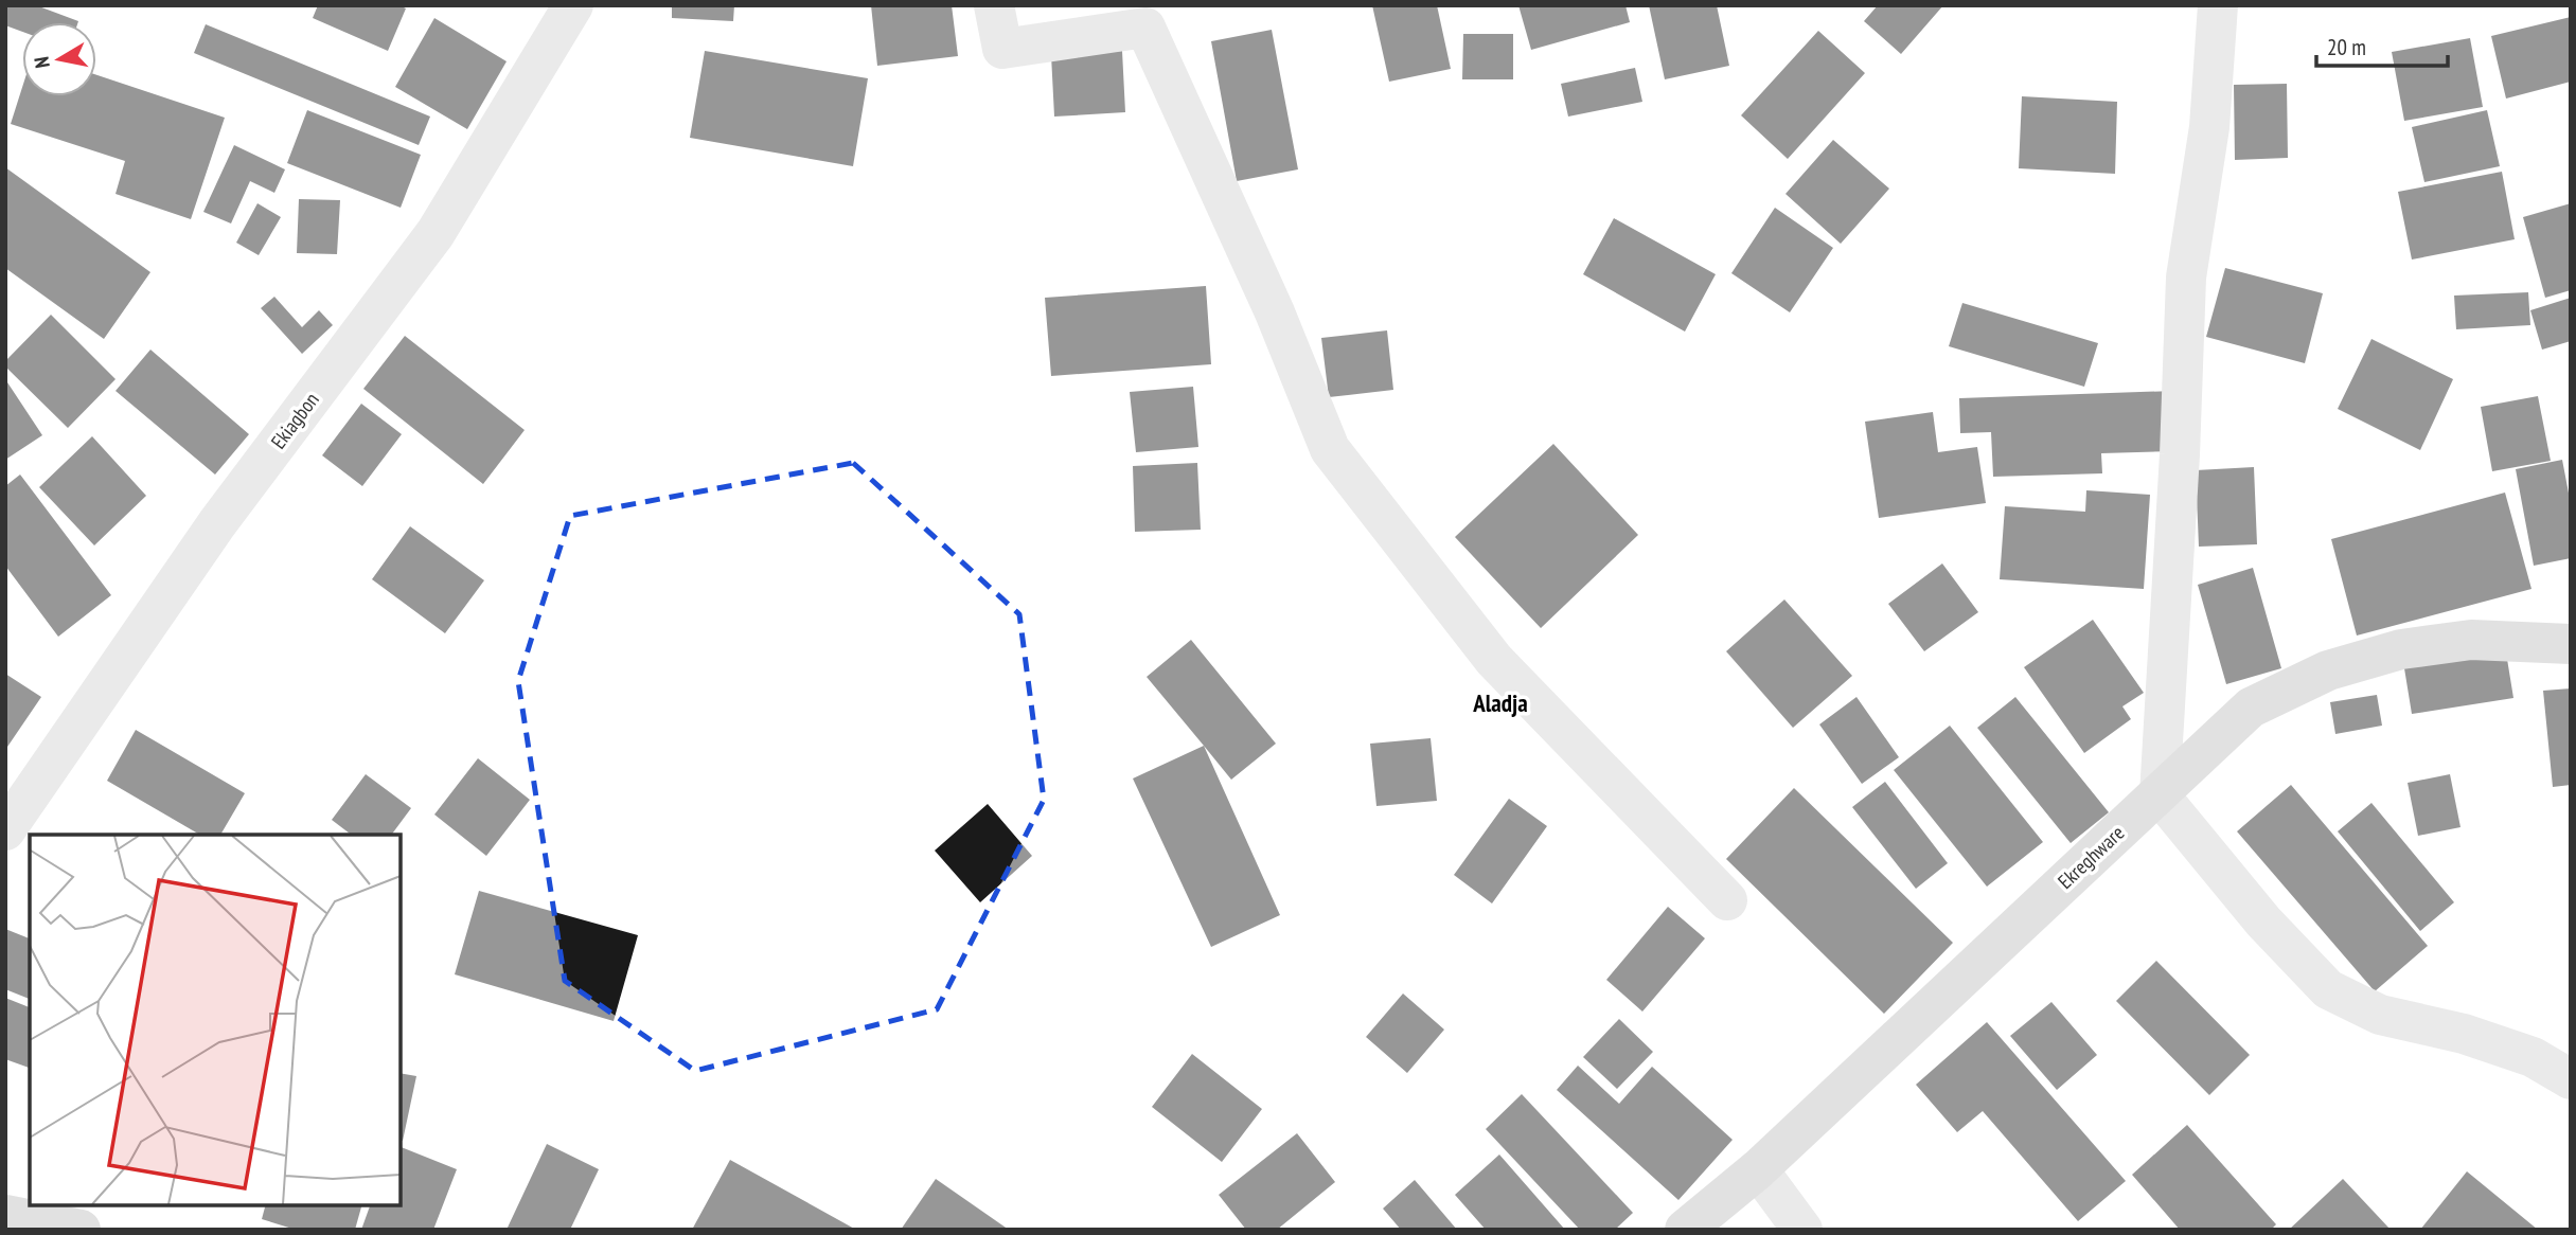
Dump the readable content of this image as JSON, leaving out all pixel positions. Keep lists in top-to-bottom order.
{
  "streets": {
    "street": ["Ekiagbon", "Ekreghware"]
  },
  "districts": ["Aladja"],
  "scale_bar": "20 m",
  "north": "left"
}
